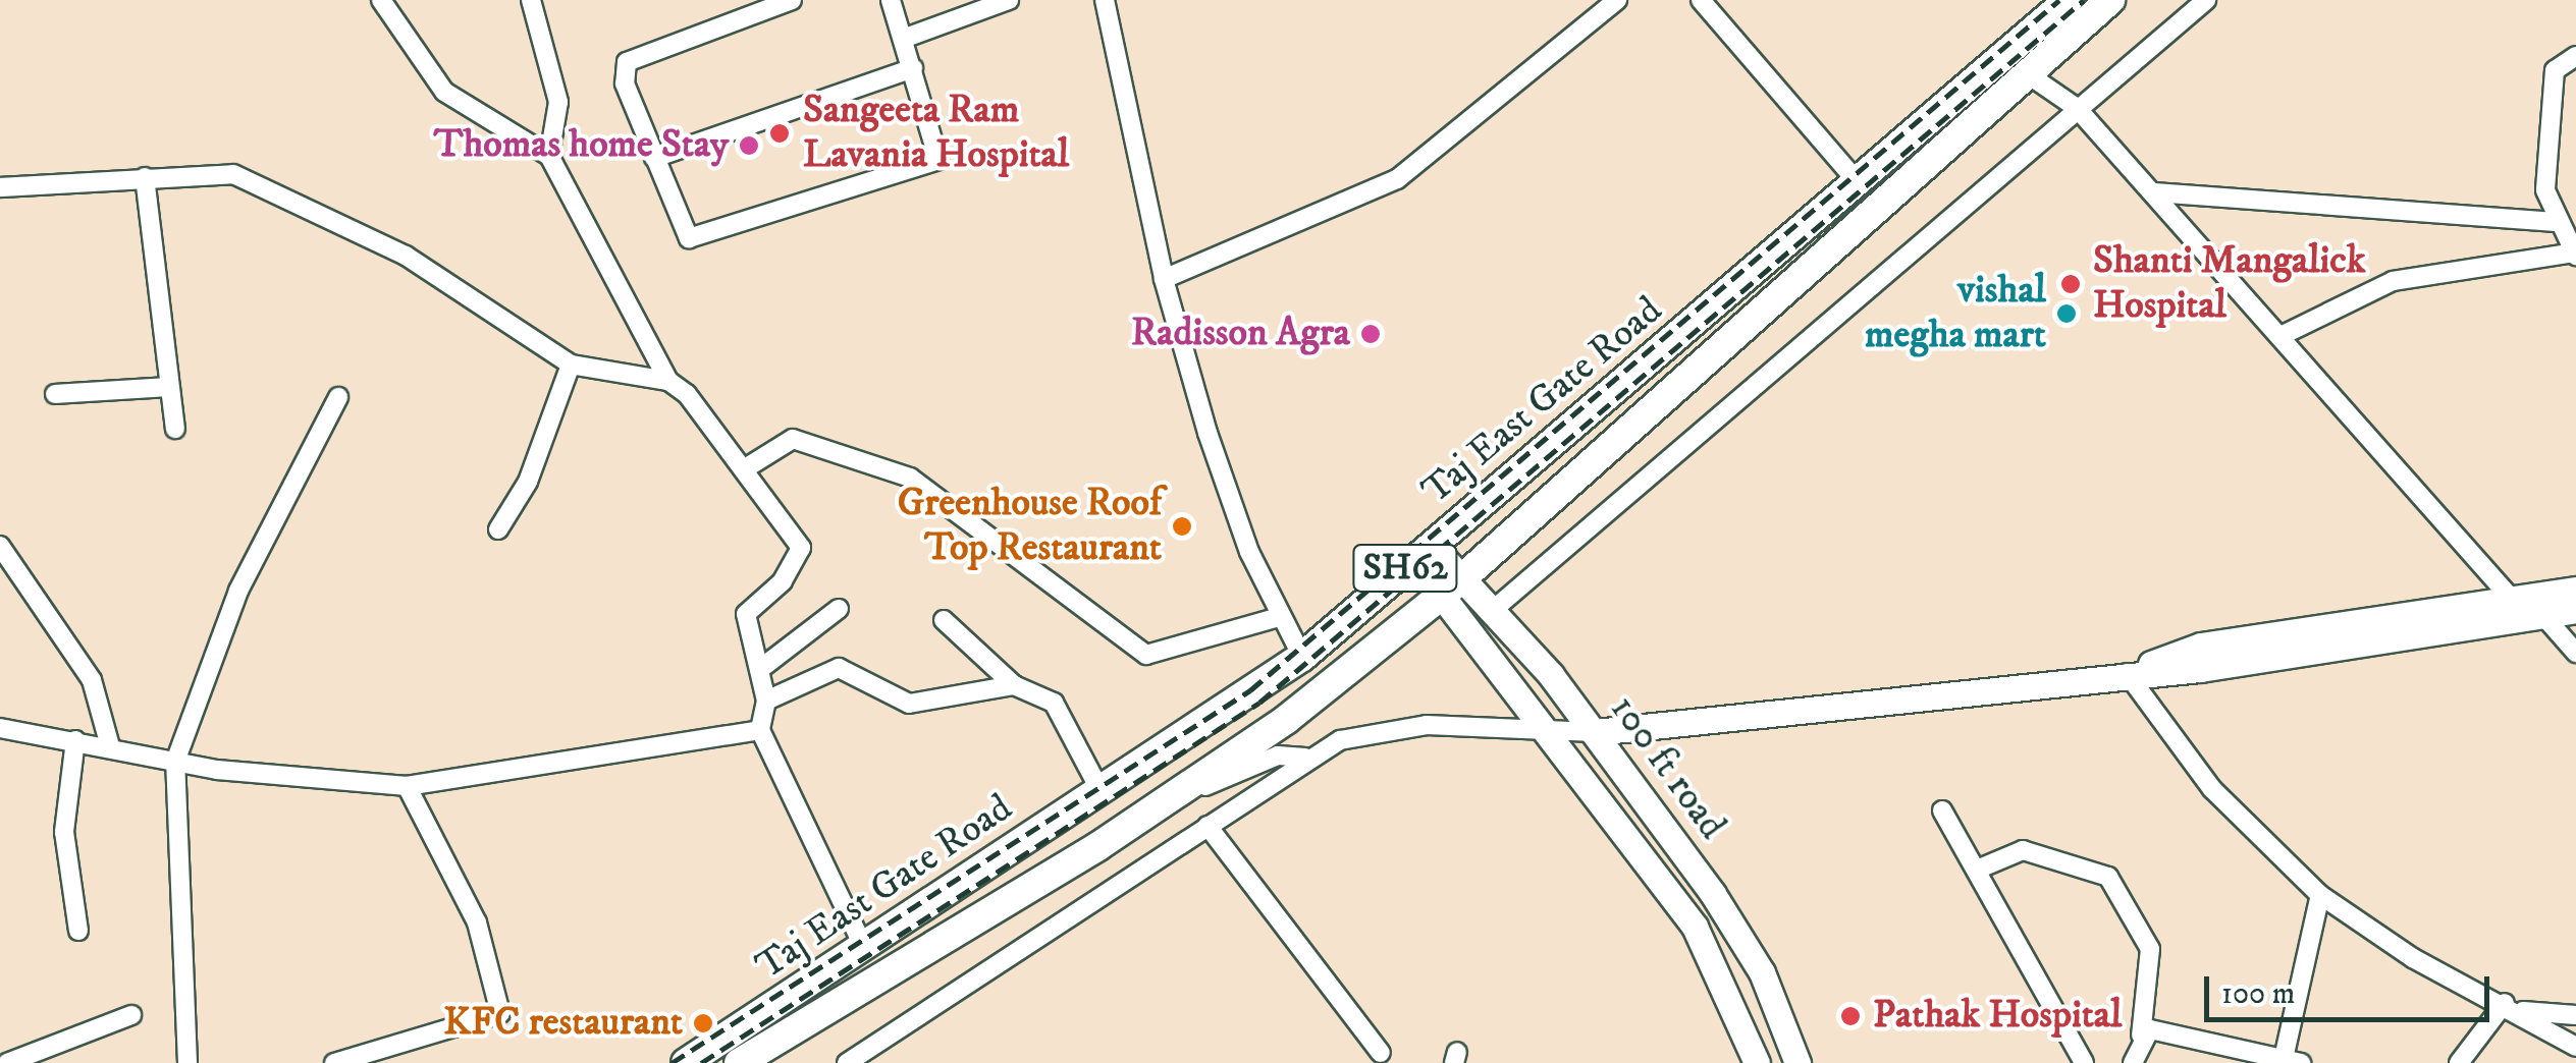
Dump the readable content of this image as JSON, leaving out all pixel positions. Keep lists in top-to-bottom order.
{
  "streets": {
    "main road": ["Taj East Gate Road", "SH62", "100 ft road"]
  },
  "crossings": [
    ["Taj East Gate Road", "100 ft road"],
    ["SH62", "100 ft road"]
  ],
  "places": [
    "Sangeeta Ram Lavania Hospital",
    "Thomas home Stay",
    "Shanti Mangalick Hospital",
    "vishal megha mart",
    "Radisson Agra",
    "Greenhouse Roof Top Restaurant",
    "Pathak Hospital",
    "KFC restaurant"
  ],
  "scale_bar": "100 m"
}
